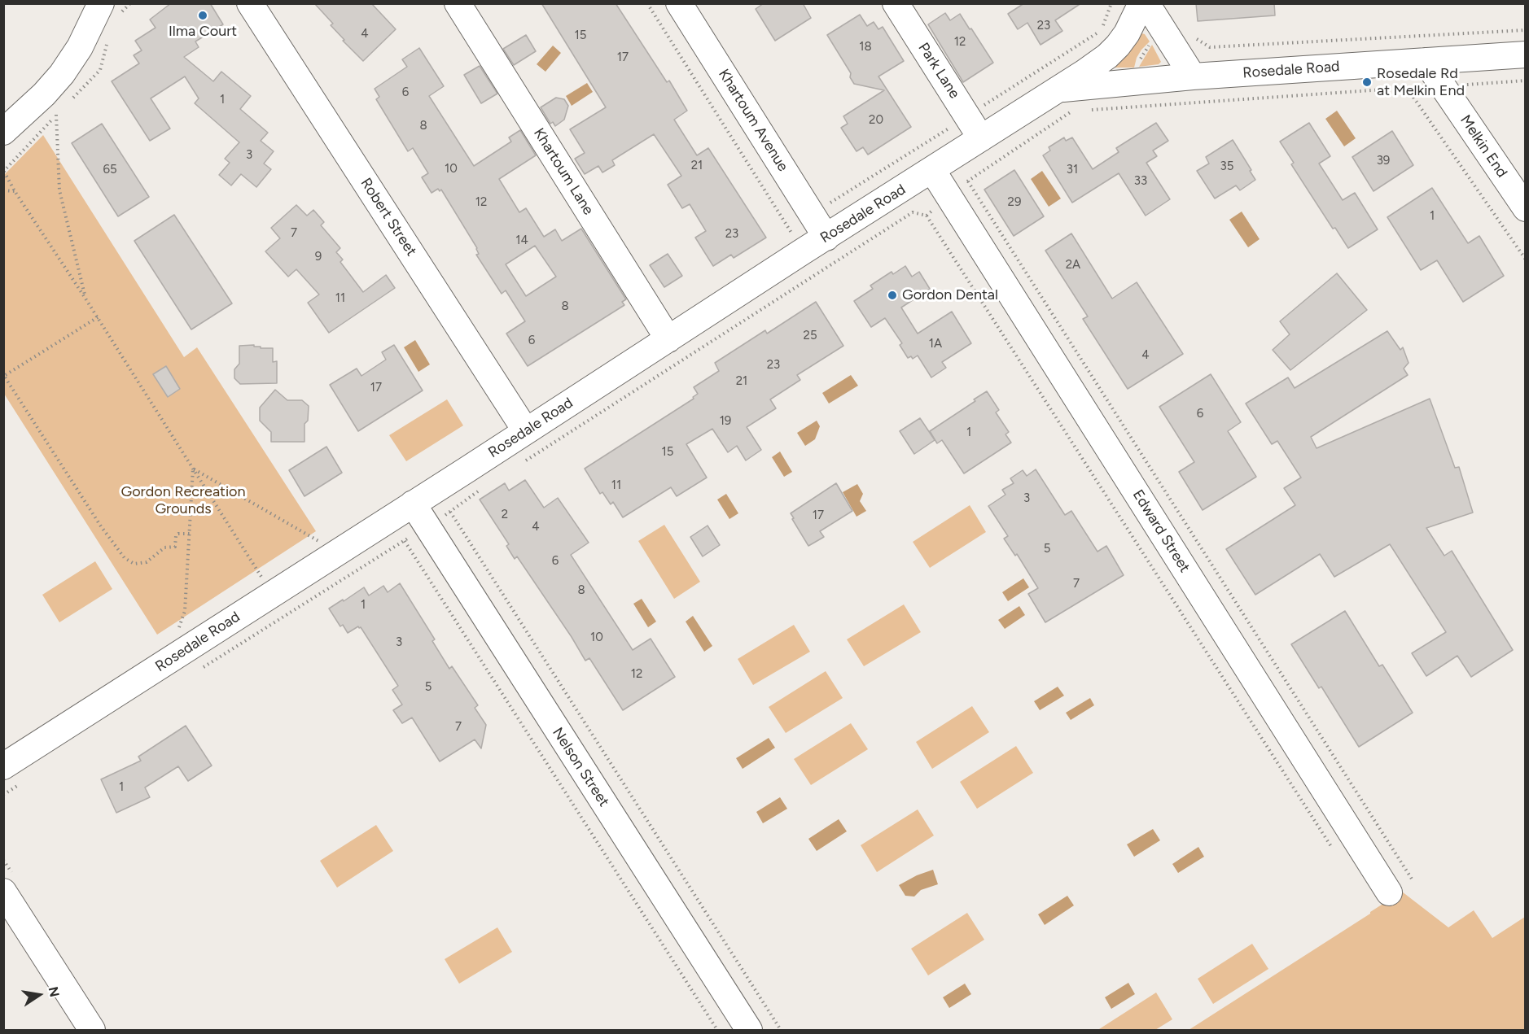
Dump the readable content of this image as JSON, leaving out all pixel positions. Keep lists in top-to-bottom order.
{
  "streets": {
    "street": [
      "Rosedale Road",
      "Park Lane",
      "Khartoum Avenue",
      "Melkin End",
      "Khartoum Lane",
      "Robert Street",
      "Edward Street",
      "Nelson Street"
    ]
  },
  "crossings": [
    ["Rosedale Road", "Park Lane"],
    ["Rosedale Road", "Khartoum Avenue"],
    ["Rosedale Road", "Melkin End"],
    ["Rosedale Road", "Khartoum Lane"],
    ["Rosedale Road", "Robert Street"],
    ["Rosedale Road", "Edward Street"],
    ["Rosedale Road", "Nelson Street"]
  ],
  "parks": ["Gordon Recreation Grounds"],
  "places": ["Ilma Court", "Rosedale Rd at Melkin End", "Gordon Dental"],
  "house_numbers": [
    "23",
    "4",
    "15",
    "12",
    "18",
    "17",
    "6",
    "1",
    "20",
    "8",
    "3",
    "39",
    "21",
    "35",
    "10",
    "65",
    "31",
    "33",
    "12",
    "29",
    "1",
    "7",
    "23",
    "14",
    "9",
    "2A",
    "11",
    "8",
    "25",
    "6",
    "1A",
    "4",
    "23",
    "21",
    "17",
    "6",
    "19",
    "1",
    "15",
    "11",
    "3",
    "2",
    "17",
    "4",
    "5",
    "6",
    "7",
    "8",
    "1",
    "10",
    "3",
    "12",
    "5",
    "7",
    "1"
  ],
  "north": "right"
}
